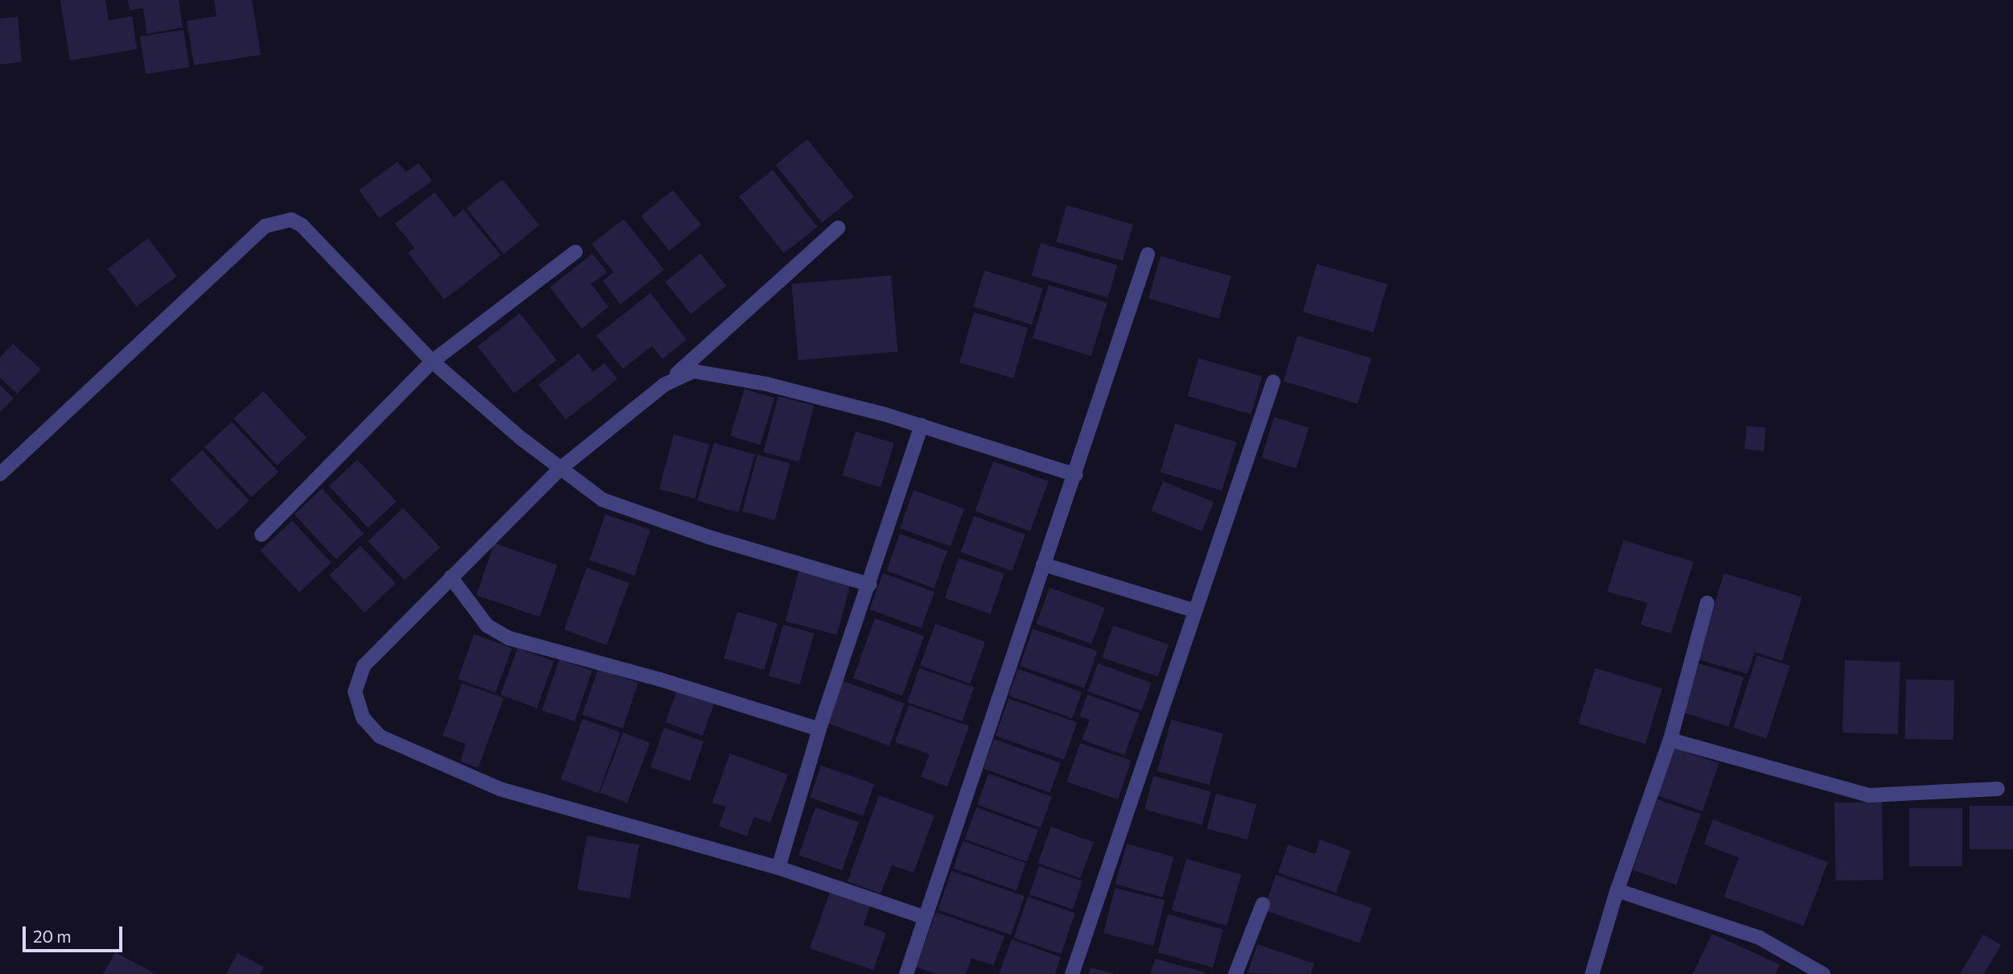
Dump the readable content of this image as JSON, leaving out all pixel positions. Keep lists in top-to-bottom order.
{
  "scale_bar": "20 m"
}
